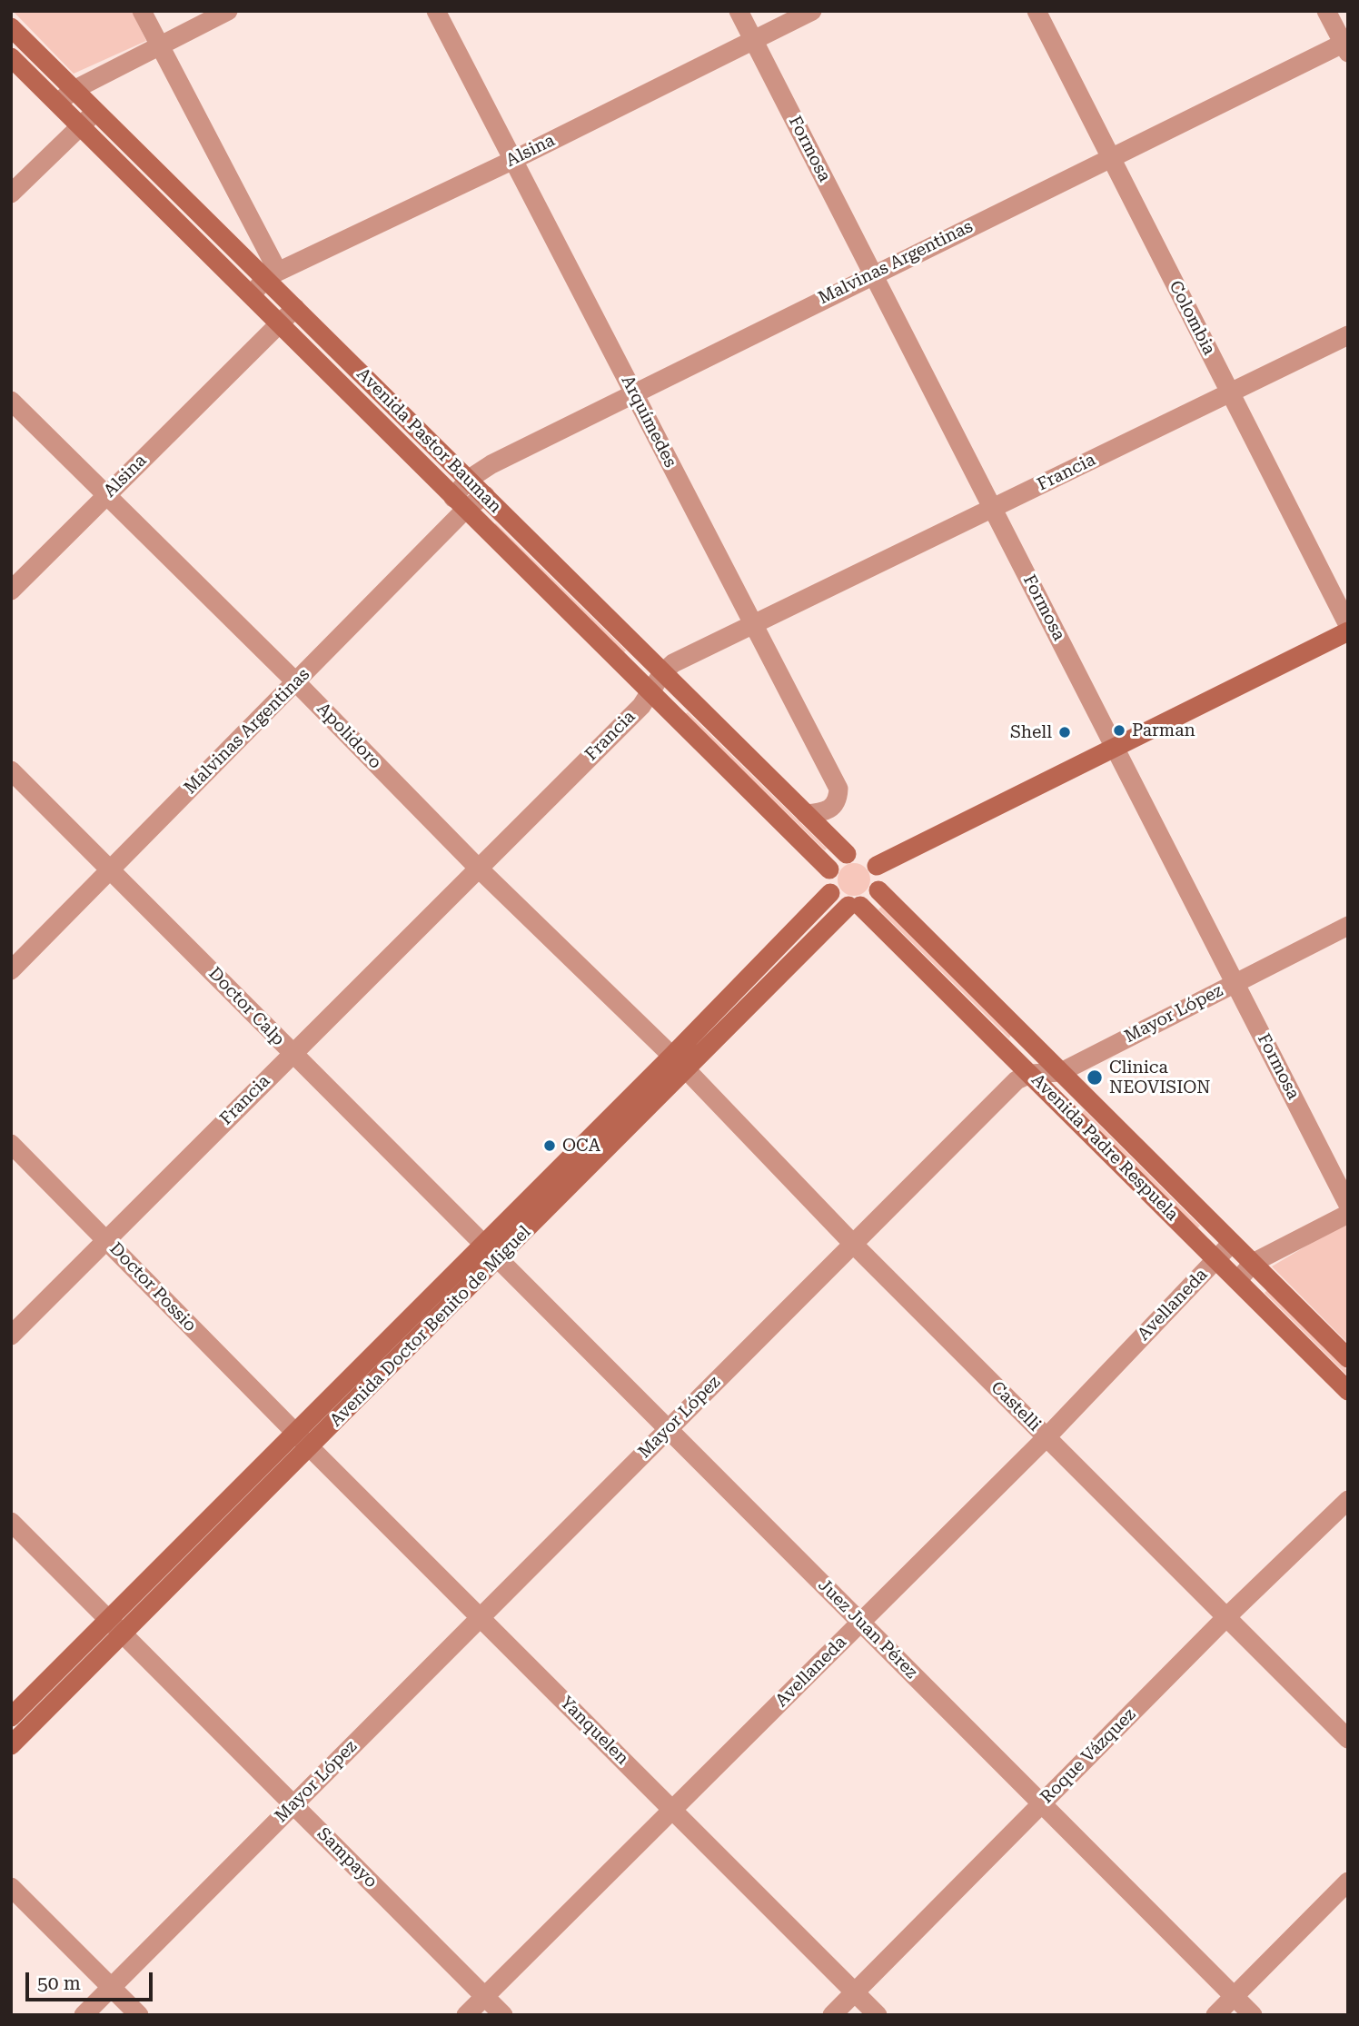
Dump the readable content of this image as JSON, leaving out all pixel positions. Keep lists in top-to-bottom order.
{
  "streets": {
    "main road": ["Avenida Pastor Bauman", "Avenida Padre Respuela", "Avenida Doctor Benito de Miguel"],
    "street": [
      "Formosa",
      "Alsina",
      "Malvinas Argentinas",
      "Colombia",
      "Arquímedes",
      "Francia",
      "Apolidoro",
      "Doctor Calp",
      "Mayor López",
      "Doctor Possio",
      "Avellaneda",
      "Castelli",
      "Juez Juan Pérez",
      "Yanquelen",
      "Roque Vázquez",
      "Sampayo"
    ]
  },
  "crossings": [
    ["Formosa", "Alsina"],
    ["Formosa", "Malvinas Argentinas"],
    ["Formosa", "Francia"],
    ["Formosa", "Mayor López"],
    ["Alsina", "Arquímedes"],
    ["Alsina", "Avenida Pastor Bauman"],
    ["Alsina", "Apolidoro"],
    ["Malvinas Argentinas", "Colombia"],
    ["Malvinas Argentinas", "Arquímedes"],
    ["Malvinas Argentinas", "Avenida Pastor Bauman"],
    ["Malvinas Argentinas", "Apolidoro"],
    ["Malvinas Argentinas", "Doctor Calp"],
    ["Colombia", "Francia"],
    ["Arquímedes", "Avenida Pastor Bauman"],
    ["Arquímedes", "Francia"],
    ["Avenida Pastor Bauman", "Francia"],
    ["Avenida Pastor Bauman", "Avenida Padre Respuela"],
    ["Avenida Pastor Bauman", "Avenida Doctor Benito de Miguel"],
    ["Francia", "Apolidoro"],
    ["Francia", "Doctor Calp"],
    ["Francia", "Doctor Possio"],
    ["Apolidoro", "Avenida Doctor Benito de Miguel"],
    ["Apolidoro", "Castelli"],
    ["Doctor Calp", "Avenida Doctor Benito de Miguel"],
    ["Doctor Calp", "Juez Juan Pérez"],
    ["Mayor López", "Avenida Padre Respuela"],
    ["Mayor López", "Castelli"],
    ["Mayor López", "Juez Juan Pérez"],
    ["Mayor López", "Yanquelen"],
    ["Mayor López", "Sampayo"],
    ["Avenida Padre Respuela", "Avellaneda"],
    ["Avenida Padre Respuela", "Avenida Doctor Benito de Miguel"],
    ["Doctor Possio", "Avenida Doctor Benito de Miguel"],
    ["Doctor Possio", "Yanquelen"],
    ["Avellaneda", "Castelli"],
    ["Avellaneda", "Juez Juan Pérez"],
    ["Avellaneda", "Yanquelen"],
    ["Avellaneda", "Sampayo"],
    ["Avenida Doctor Benito de Miguel", "Castelli"],
    ["Avenida Doctor Benito de Miguel", "Juez Juan Pérez"],
    ["Avenida Doctor Benito de Miguel", "Yanquelen"],
    ["Avenida Doctor Benito de Miguel", "Sampayo"],
    ["Castelli", "Roque Vázquez"],
    ["Juez Juan Pérez", "Roque Vázquez"],
    ["Yanquelen", "Roque Vázquez"]
  ],
  "places": [
    "Parman",
    "Shell",
    "Clinica NEOVISION",
    "OCA"
  ],
  "scale_bar": "50 m"
}
